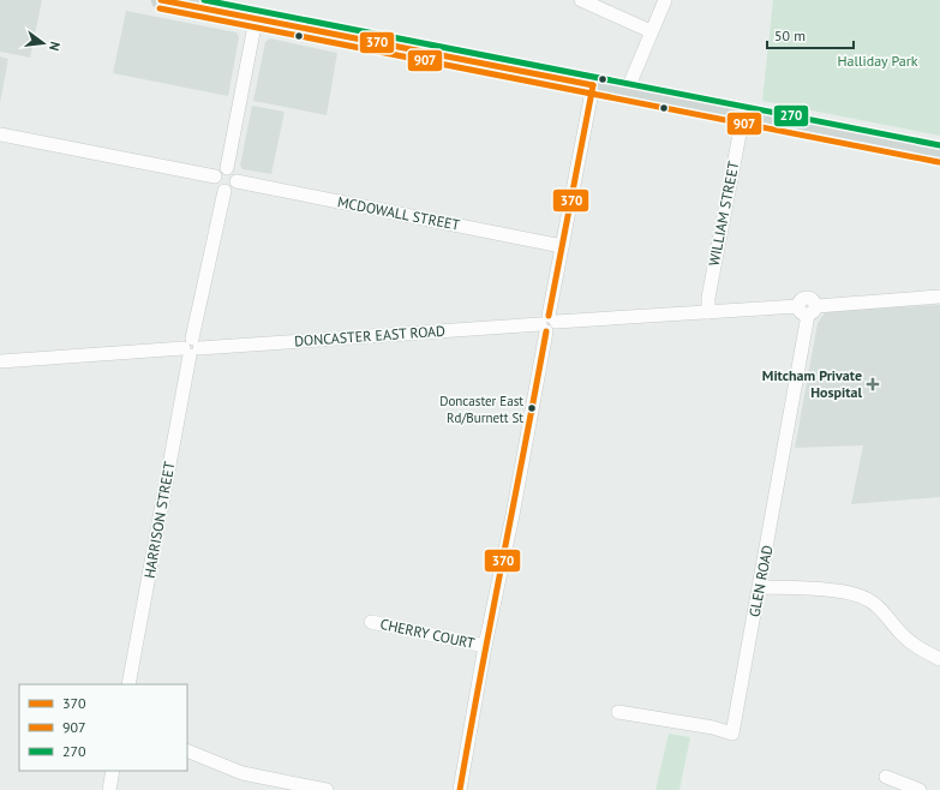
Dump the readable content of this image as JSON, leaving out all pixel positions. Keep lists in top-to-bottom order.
{
  "streets": {
    "street": [
      "MCDOWALL STREET",
      "WILLIAM STREET",
      "DONCASTER EAST ROAD",
      "HARRISON STREET",
      "GLEN ROAD",
      "CHERRY COURT"
    ]
  },
  "crossings": [
    ["MCDOWALL STREET", "HARRISON STREET"],
    ["WILLIAM STREET", "DONCASTER EAST ROAD"],
    ["DONCASTER EAST ROAD", "HARRISON STREET"],
    ["DONCASTER EAST ROAD", "GLEN ROAD"]
  ],
  "parks": ["Halliday Park"],
  "places": {
    "health": ["Mitcham Private Hospital"],
    "other": ["Doncaster East Rd/Burnett St"]
  },
  "lines": ["transit line 370", "transit line 270", "transit line 907"],
  "legend": ["370", "907", "270"],
  "scale_bar": "50 m",
  "north": "right"
}
